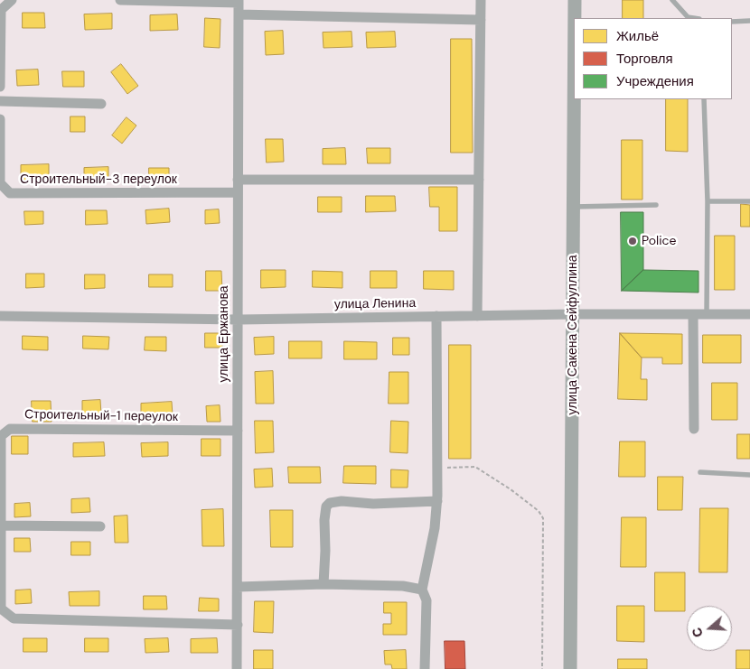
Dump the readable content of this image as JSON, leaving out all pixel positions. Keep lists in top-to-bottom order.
{
  "streets": {
    "street": [
      "Строительный-3 переулок",
      "улица Ленина",
      "улица Ержанова",
      "улица Сакена Сейфуллина",
      "Строительный-1 переулок"
    ]
  },
  "crossings": [
    ["Строительный-3 переулок", "улица Ержанова"],
    ["улица Ленина", "улица Ержанова"],
    ["улица Ленина", "улица Сакена Сейфуллина"],
    ["улица Ержанова", "Строительный-1 переулок"]
  ],
  "places": ["Police"],
  "legend": ["Жильё", "Торговля", "Учреждения"],
  "north": "left"
}
